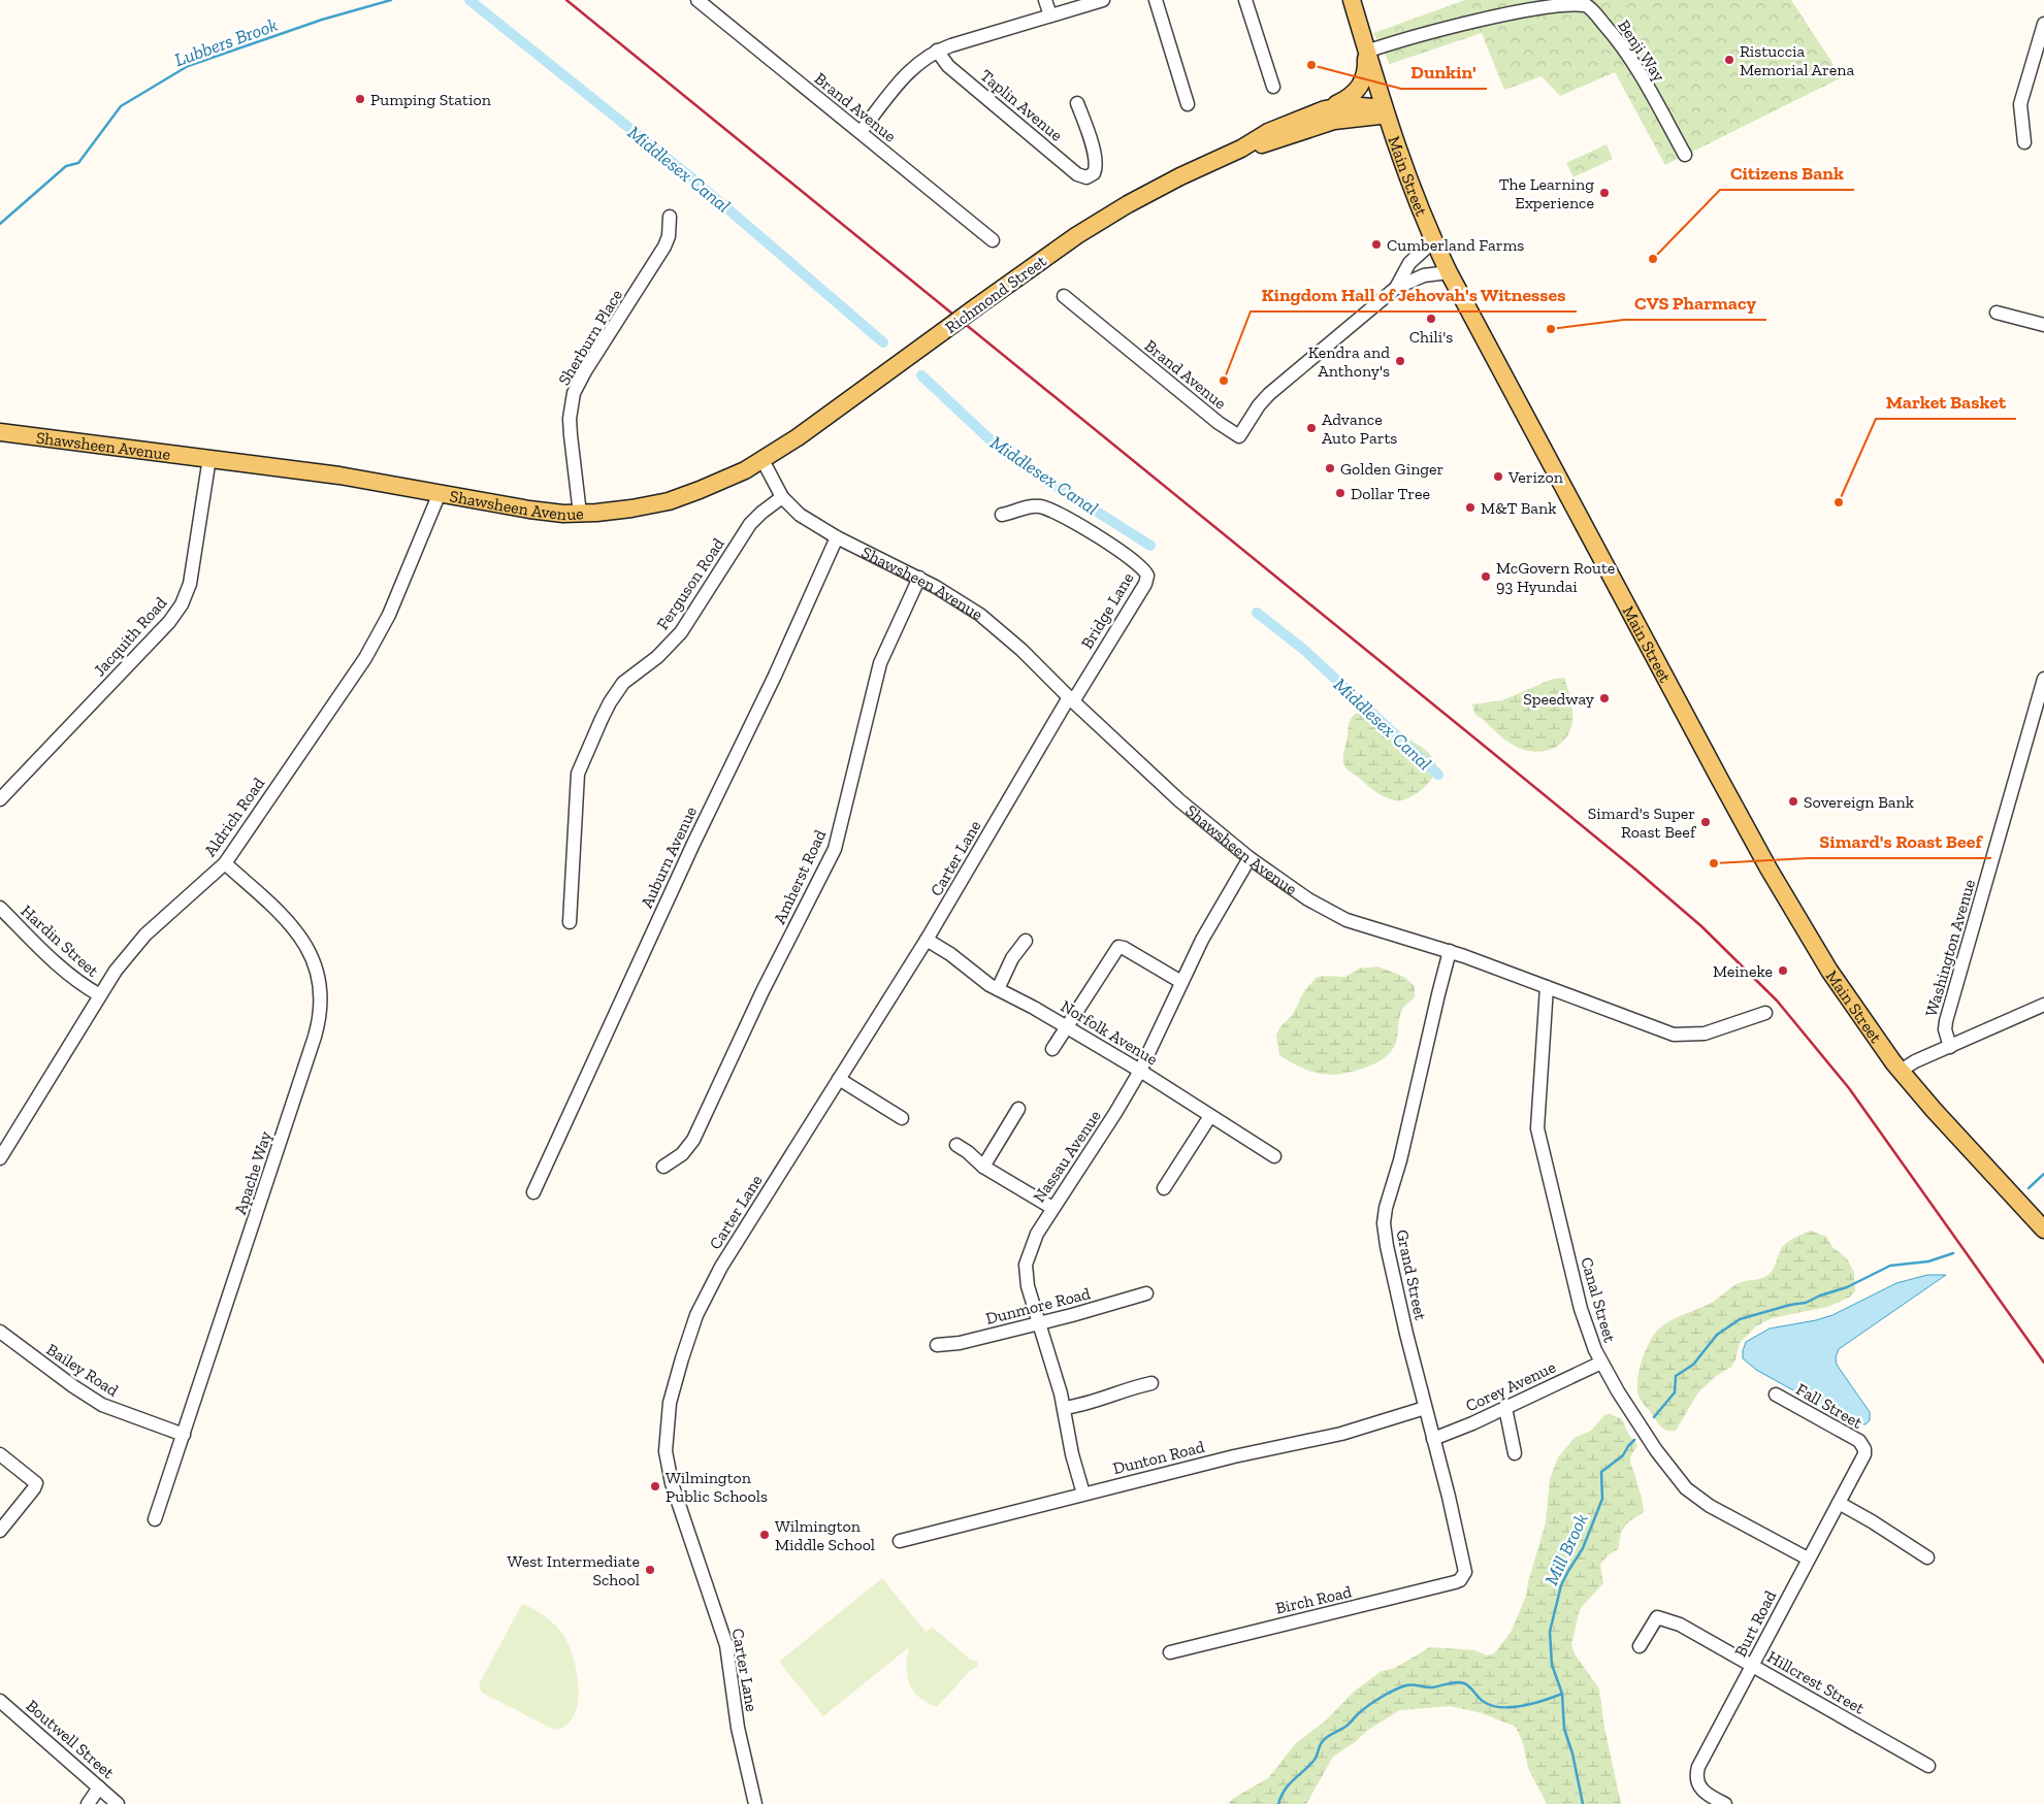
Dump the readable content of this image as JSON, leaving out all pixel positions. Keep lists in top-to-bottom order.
{
  "streets": {
    "main road": ["Main Street", "Richmond Street", "Shawsheen Avenue"],
    "street": [
      "Benji Way",
      "Taplin Avenue",
      "Brand Avenue",
      "Sherburn Place",
      "Ferguson Road",
      "Bridge Lane",
      "Jacquith Road",
      "Aldrich Road",
      "Auburn Avenue",
      "Carter Lane",
      "Amherst Road",
      "Hardin Street",
      "Washington Avenue",
      "Norfolk Avenue",
      "Nassau Avenue",
      "Apache Way",
      "Grand Street",
      "Canal Street",
      "Dunmore Road",
      "Bailey Road",
      "Corey Avenue",
      "Fall Street",
      "Dunton Road",
      "Birch Road",
      "Burt Road",
      "Hillcrest Street",
      "Boutwell Street"
    ]
  },
  "crossings": [
    ["Benji Way", "Main Street"],
    ["Main Street", "Richmond Street"],
    ["Richmond Street", "Shawsheen Avenue"],
    ["Sherburn Place", "Shawsheen Avenue"],
    ["Shawsheen Avenue", "Ferguson Road"],
    ["Shawsheen Avenue", "Bridge Lane"],
    ["Shawsheen Avenue", "Jacquith Road"],
    ["Shawsheen Avenue", "Aldrich Road"],
    ["Shawsheen Avenue", "Auburn Avenue"],
    ["Shawsheen Avenue", "Carter Lane"],
    ["Shawsheen Avenue", "Amherst Road"],
    ["Shawsheen Avenue", "Nassau Avenue"],
    ["Shawsheen Avenue", "Grand Street"],
    ["Shawsheen Avenue", "Canal Street"],
    ["Bridge Lane", "Carter Lane"],
    ["Aldrich Road", "Hardin Street"],
    ["Aldrich Road", "Apache Way"],
    ["Carter Lane", "Norfolk Avenue"],
    ["Norfolk Avenue", "Nassau Avenue"],
    ["Nassau Avenue", "Dunmore Road"],
    ["Nassau Avenue", "Dunton Road"],
    ["Apache Way", "Bailey Road"],
    ["Grand Street", "Corey Avenue"],
    ["Grand Street", "Dunton Road"],
    ["Grand Street", "Birch Road"],
    ["Canal Street", "Corey Avenue"],
    ["Canal Street", "Burt Road"],
    ["Fall Street", "Burt Road"],
    ["Burt Road", "Hillcrest Street"]
  ],
  "water": ["Lubbers Brook", "Middlesex Canal", "Mill Brook"],
  "places": [
    "Ristuccia Memorial Arena",
    "Dunkin'",
    "Pumping Station",
    "The Learning Experience",
    "Cumberland Farms",
    "Citizens Bank",
    "Chili's",
    "CVS Pharmacy",
    "Kendra and Anthony's",
    "Kingdom Hall of Jehovah's Witnesses",
    "Advance Auto Parts",
    "Golden Ginger",
    "Verizon",
    "Dollar Tree",
    "Market Basket",
    "M&T Bank",
    "McGovern Route 93 Hyundai",
    "Speedway",
    "Sovereign Bank",
    "Simard's Super Roast Beef",
    "Simard's Roast Beef",
    "Meineke",
    "Wilmington Public Schools",
    "Wilmington Middle School",
    "West Intermediate School"
  ]
}
